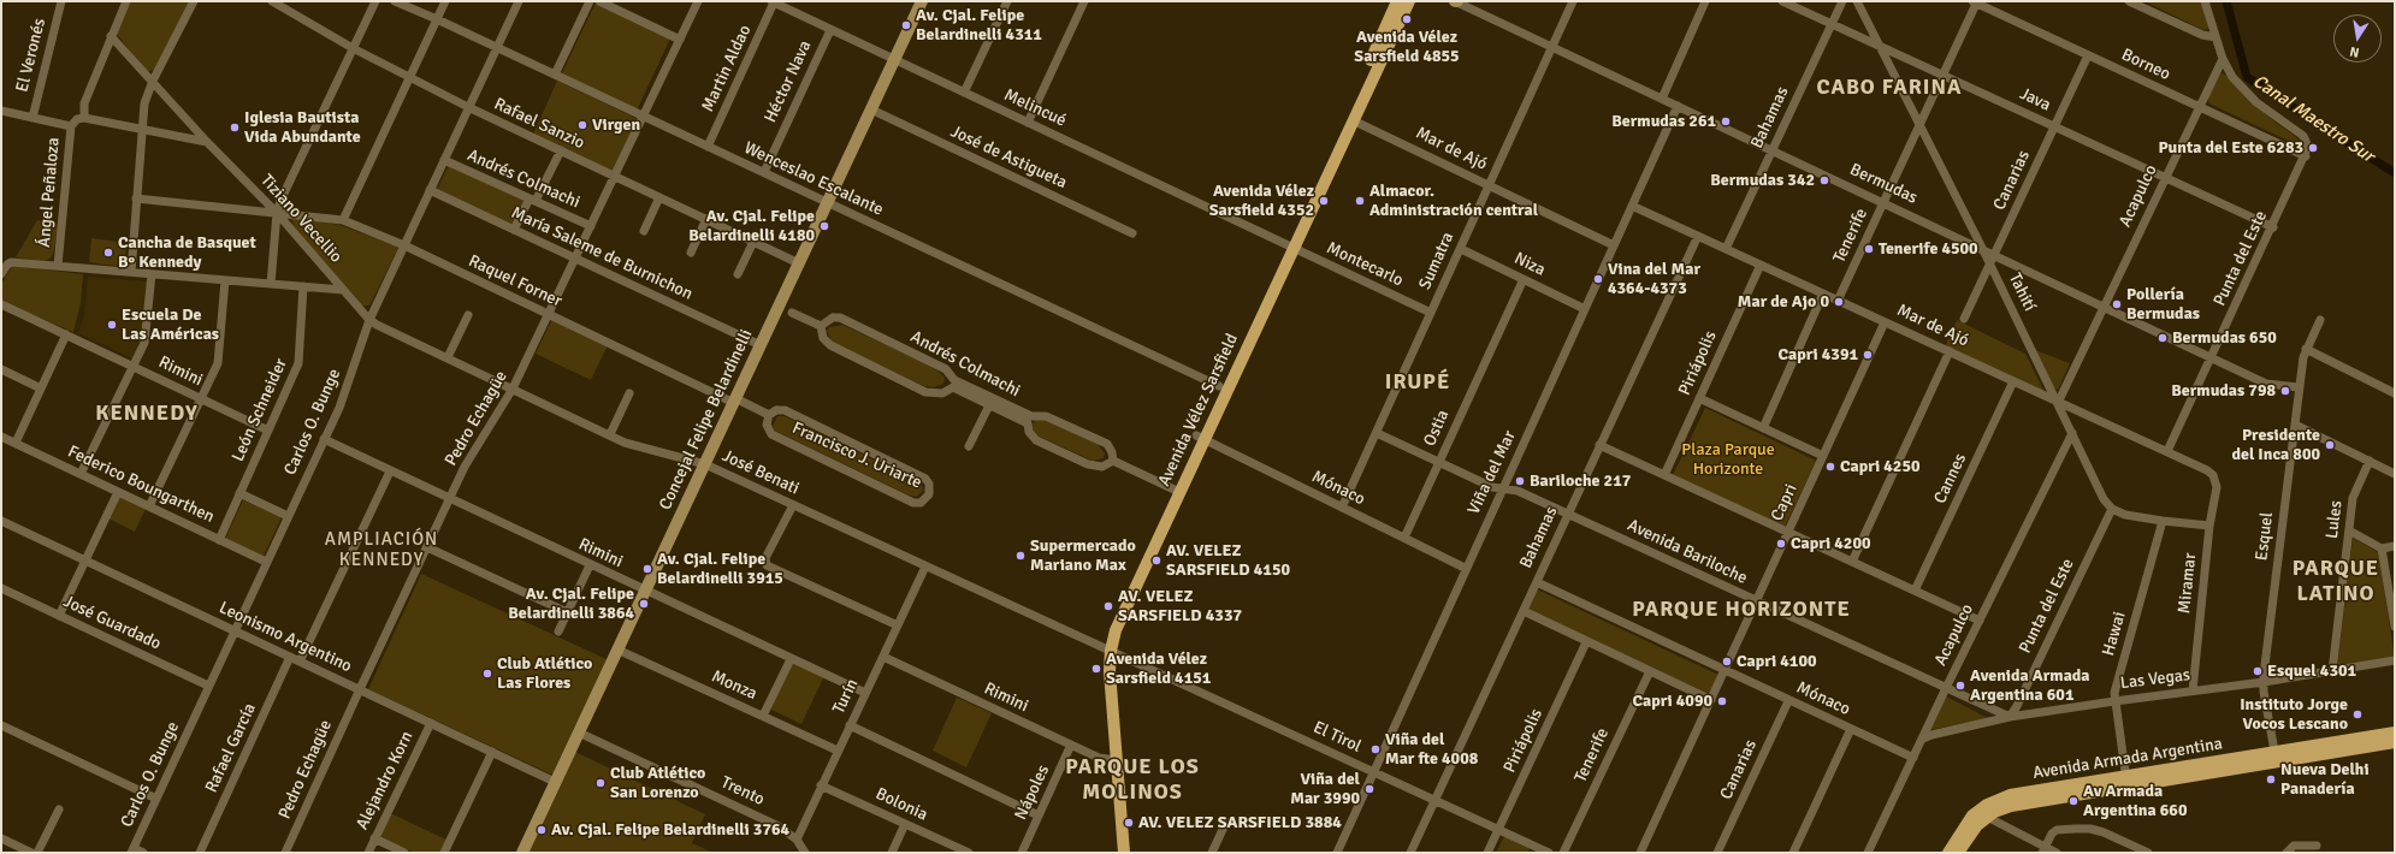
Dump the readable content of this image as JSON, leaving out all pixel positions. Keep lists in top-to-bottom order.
{
  "streets": {
    "main road": ["Avenida Vélez Sarsfield", "Concejal Felipe Belardinelli", "Avenida Armada Argentina"],
    "street": [
      "El Veronés",
      "Borneo",
      "Martin Aldao",
      "Héctor Nava",
      "Java",
      "Melincué",
      "Bahamas",
      "Rafael Sanzio",
      "Mar de Ajó",
      "José de Astigueta",
      "Andrés Colmachi",
      "Wenceslao Escalante",
      "Canarias",
      "Bermudas",
      "Ángel Peñaloza",
      "Acapulco",
      "Tiziano Vecellio",
      "Tenerife",
      "María Saleme de Burnichon",
      "Punta del Este",
      "Sumatra",
      "Montecarlo",
      "Niza",
      "Raquel Forner",
      "Tahití",
      "Piriápolis",
      "Rimini",
      "León Schneider",
      "Pedro Echagüe",
      "Carlos O. Bunge",
      "Ostia",
      "Francisco J. Uriarte",
      "José Benati",
      "Viña del Mar",
      "Cannes",
      "Federico Boungarthen",
      "Mónaco",
      "Capri",
      "Lules",
      "Esquel",
      "Avenida Bariloche",
      "Miramar",
      "José Guardado",
      "Hawai",
      "Leonismo Argentino",
      "Las Vegas",
      "Monza",
      "Turín",
      "El Tirol",
      "Rafael García",
      "Alejandro Korn",
      "Trento",
      "Nápoles",
      "Bolonia"
    ]
  },
  "crossings": [
    ["Borneo", "Canarias"],
    ["Borneo", "Acapulco"],
    ["Borneo", "Tenerife"],
    ["Borneo", "Punta del Este"],
    ["Martin Aldao", "Melincué"],
    ["Martin Aldao", "Wenceslao Escalante"],
    ["Héctor Nava", "Melincué"],
    ["Héctor Nava", "Wenceslao Escalante"],
    ["Java", "Bahamas"],
    ["Java", "Canarias"],
    ["Java", "Acapulco"],
    ["Java", "Tenerife"],
    ["Java", "Punta del Este"],
    ["Melincué", "Montecarlo"],
    ["Melincué", "Avenida Vélez Sarsfield"],
    ["Melincué", "Concejal Felipe Belardinelli"],
    ["Bahamas", "Mar de Ajó"],
    ["Bahamas", "Bermudas"],
    ["Bahamas", "Mónaco"],
    ["Bahamas", "Avenida Bariloche"],
    ["Bahamas", "El Tirol"],
    ["Rafael Sanzio", "Pedro Echagüe"],
    ["Rafael Sanzio", "Concejal Felipe Belardinelli"],
    ["Rafael Sanzio", "Carlos O. Bunge"],
    ["Mar de Ajó", "Acapulco"],
    ["Mar de Ajó", "Tenerife"],
    ["Mar de Ajó", "Punta del Este"],
    ["Mar de Ajó", "Sumatra"],
    ["Mar de Ajó", "Tahití"],
    ["Mar de Ajó", "Piriápolis"],
    ["Mar de Ajó", "Avenida Vélez Sarsfield"],
    ["Mar de Ajó", "Viña del Mar"],
    ["Mar de Ajó", "Cannes"],
    ["Mar de Ajó", "Capri"],
    ["Mar de Ajó", "Miramar"],
    ["José de Astigueta", "Concejal Felipe Belardinelli"],
    ["Andrés Colmachi", "Pedro Echagüe"],
    ["Andrés Colmachi", "Carlos O. Bunge"],
    ["Wenceslao Escalante", "Avenida Vélez Sarsfield"],
    ["Wenceslao Escalante", "Pedro Echagüe"],
    ["Wenceslao Escalante", "Concejal Felipe Belardinelli"],
    ["Wenceslao Escalante", "Carlos O. Bunge"],
    ["Canarias", "Bermudas"],
    ["Canarias", "Tahití"],
    ["Canarias", "Mónaco"],
    ["Bermudas", "Acapulco"],
    ["Bermudas", "Tenerife"],
    ["Bermudas", "Punta del Este"],
    ["Bermudas", "Sumatra"],
    ["Bermudas", "Tahití"],
    ["Bermudas", "Viña del Mar"],
    ["Bermudas", "Esquel"],
    ["Acapulco", "Tahití"],
    ["Acapulco", "Mónaco"],
    ["Acapulco", "Avenida Bariloche"],
    ["Acapulco", "Las Vegas"],
    ["Tiziano Vecellio", "Raquel Forner"],
    ["Tiziano Vecellio", "Carlos O. Bunge"],
    ["Tiziano Vecellio", "José Benati"],
    ["María Saleme de Burnichon", "Pedro Echagüe"],
    ["María Saleme de Burnichon", "Concejal Felipe Belardinelli"],
    ["María Saleme de Burnichon", "Carlos O. Bunge"],
    ["Punta del Este", "Tahití"],
    ["Punta del Este", "Avenida Bariloche"],
    ["Punta del Este", "Las Vegas"],
    ["Sumatra", "Montecarlo"],
    ["Sumatra", "Niza"],
    ["Sumatra", "Mónaco"],
    ["Sumatra", "Avenida Bariloche"],
    ["Montecarlo", "Avenida Vélez Sarsfield"],
    ["Niza", "Ostia"],
    ["Niza", "Viña del Mar"],
    ["Raquel Forner", "Pedro Echagüe"],
    ["Raquel Forner", "Concejal Felipe Belardinelli"],
    ["Raquel Forner", "Carlos O. Bunge"],
    ["Piriápolis", "El Tirol"],
    ["Rimini", "León Schneider"],
    ["Rimini", "Avenida Vélez Sarsfield"],
    ["Rimini", "Pedro Echagüe"],
    ["Rimini", "Concejal Felipe Belardinelli"],
    ["Rimini", "Carlos O. Bunge"],
    ["Rimini", "Turín"],
    ["Rimini", "Nápoles"],
    ["León Schneider", "Federico Boungarthen"],
    ["Avenida Vélez Sarsfield", "José Benati"],
    ["Avenida Vélez Sarsfield", "Mónaco"],
    ["Avenida Vélez Sarsfield", "El Tirol"],
    ["Pedro Echagüe", "José Benati"],
    ["Pedro Echagüe", "Leonismo Argentino"],
    ["Concejal Felipe Belardinelli", "José Benati"],
    ["Concejal Felipe Belardinelli", "Leonismo Argentino"],
    ["Concejal Felipe Belardinelli", "Monza"],
    ["Concejal Felipe Belardinelli", "Trento"],
    ["Carlos O. Bunge", "José Benati"],
    ["Carlos O. Bunge", "Federico Boungarthen"],
    ["Carlos O. Bunge", "José Guardado"],
    ["Carlos O. Bunge", "Leonismo Argentino"],
    ["Ostia", "Mónaco"],
    ["Ostia", "Avenida Bariloche"],
    ["José Benati", "Turín"],
    ["José Benati", "El Tirol"],
    ["Viña del Mar", "Mónaco"],
    ["Viña del Mar", "Avenida Bariloche"],
    ["Viña del Mar", "El Tirol"],
    ["Mónaco", "Capri"],
    ["Capri", "Avenida Bariloche"],
    ["Lules", "Las Vegas"],
    ["Esquel", "Las Vegas"],
    ["Esquel", "Avenida Armada Argentina"],
    ["Avenida Bariloche", "Las Vegas"],
    ["Miramar", "Las Vegas"],
    ["Hawai", "Las Vegas"],
    ["Hawai", "Avenida Armada Argentina"],
    ["Leonismo Argentino", "Rafael García"],
    ["Leonismo Argentino", "Alejandro Korn"],
    ["Monza", "Turín"],
    ["Turín", "Trento"],
    ["Turín", "Bolonia"]
  ],
  "districts": [
    "CABO FARINA",
    "IRUPÉ",
    "KENNEDY",
    "AMPLIACIÓN KENNEDY",
    "PARQUE LATINO",
    "PARQUE HORIZONTE",
    "PARQUE LOS MOLINOS"
  ],
  "water": ["Canal Maestro Sur"],
  "parks": ["Plaza Parque Horizonte"],
  "places": [
    "Avenida Vélez Sarsfield 4855",
    "Av. Cjal. Felipe Belardinelli 4311",
    "Bermudas 261",
    "Virgen",
    "Iglesia Bautista Vida Abundante",
    "Punta del Este 6283",
    "Bermudas 342",
    "Avenida Vélez Sarsfield 4352",
    "Almacor. Administración central",
    "Av. Cjal. Felipe Belardinelli 4180",
    "Tenerife 4500",
    "Cancha de Basquet B° Kennedy",
    "Vina del Mar 4364-4373",
    "Mar de Ajo 0",
    "Pollería Bermudas",
    "Escuela De Las Américas",
    "Bermudas 650",
    "Capri 4391",
    "Bermudas 798",
    "Presidente del Inca 800",
    "Capri 4250",
    "Bariloche 217",
    "Capri 4200",
    "Supermercado Mariano Max",
    "AV. VELEZ SARSFIELD 4150",
    "Av. Cjal. Felipe Belardinelli 3915",
    "Av. Cjal. Felipe Belardinelli 3864",
    "AV. VELEZ SARSFIELD 4337",
    "Capri 4100",
    "Avenida Vélez Sarsfield 4151",
    "Esquel 4301",
    "Club Atlético Las Flores",
    "Avenida Armada Argentina 601",
    "Capri 4090",
    "Instituto Jorge Vocos Lescano",
    "Viña del Mar fte 4008",
    "Nueva Delhi Panadería",
    "Club Atlético San Lorenzo",
    "Viña del Mar 3990",
    "Av Armada Argentina 660",
    "AV. VELEZ SARSFIELD 3884",
    "Av. Cjal. Felipe Belardinelli 3764"
  ],
  "north": "bottom"
}
